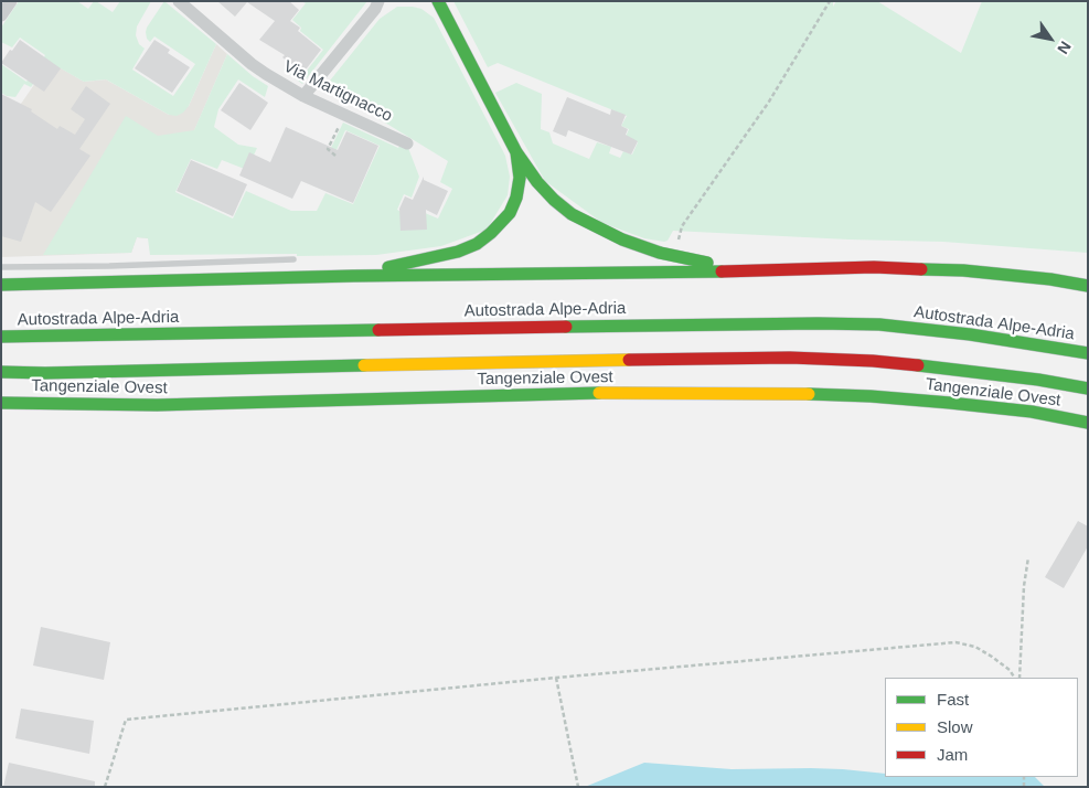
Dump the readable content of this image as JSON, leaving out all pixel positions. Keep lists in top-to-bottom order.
{
  "streets": {
    "highway": ["Autostrada Alpe-Adria", "Tangenziale Ovest"],
    "street": ["Via Martignacco"]
  },
  "legend": ["Fast", "Slow", "Jam"],
  "north": "bottom right"
}
